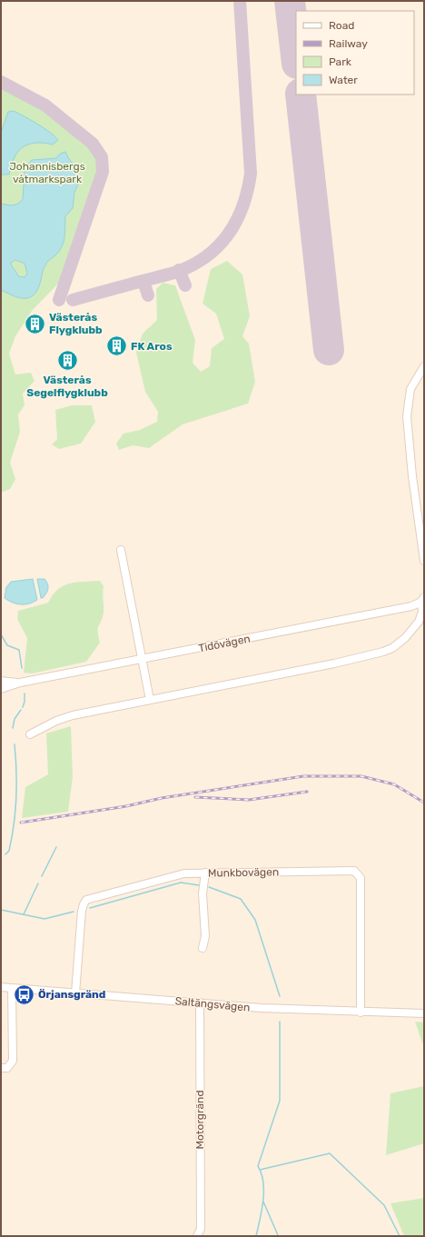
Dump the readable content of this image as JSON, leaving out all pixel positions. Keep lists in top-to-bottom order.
{
  "streets": {
    "street": [
      "Tidövägen",
      "Munkbovägen",
      "Saltängsvägen",
      "Motorgränd"
    ]
  },
  "crossings": [
    ["Munkbovägen", "Saltängsvägen"],
    ["Saltängsvägen", "Motorgränd"]
  ],
  "parks": ["Johannisbergs våtmarkspark"],
  "places": {
    "building": ["Västerås Flygklubb", "FK Aros", "Västerås Segelflygklubb"],
    "bus stop": ["Örjansgränd"]
  },
  "legend": [
    "Road",
    "Railway",
    "Park",
    "Water"
  ]
}
